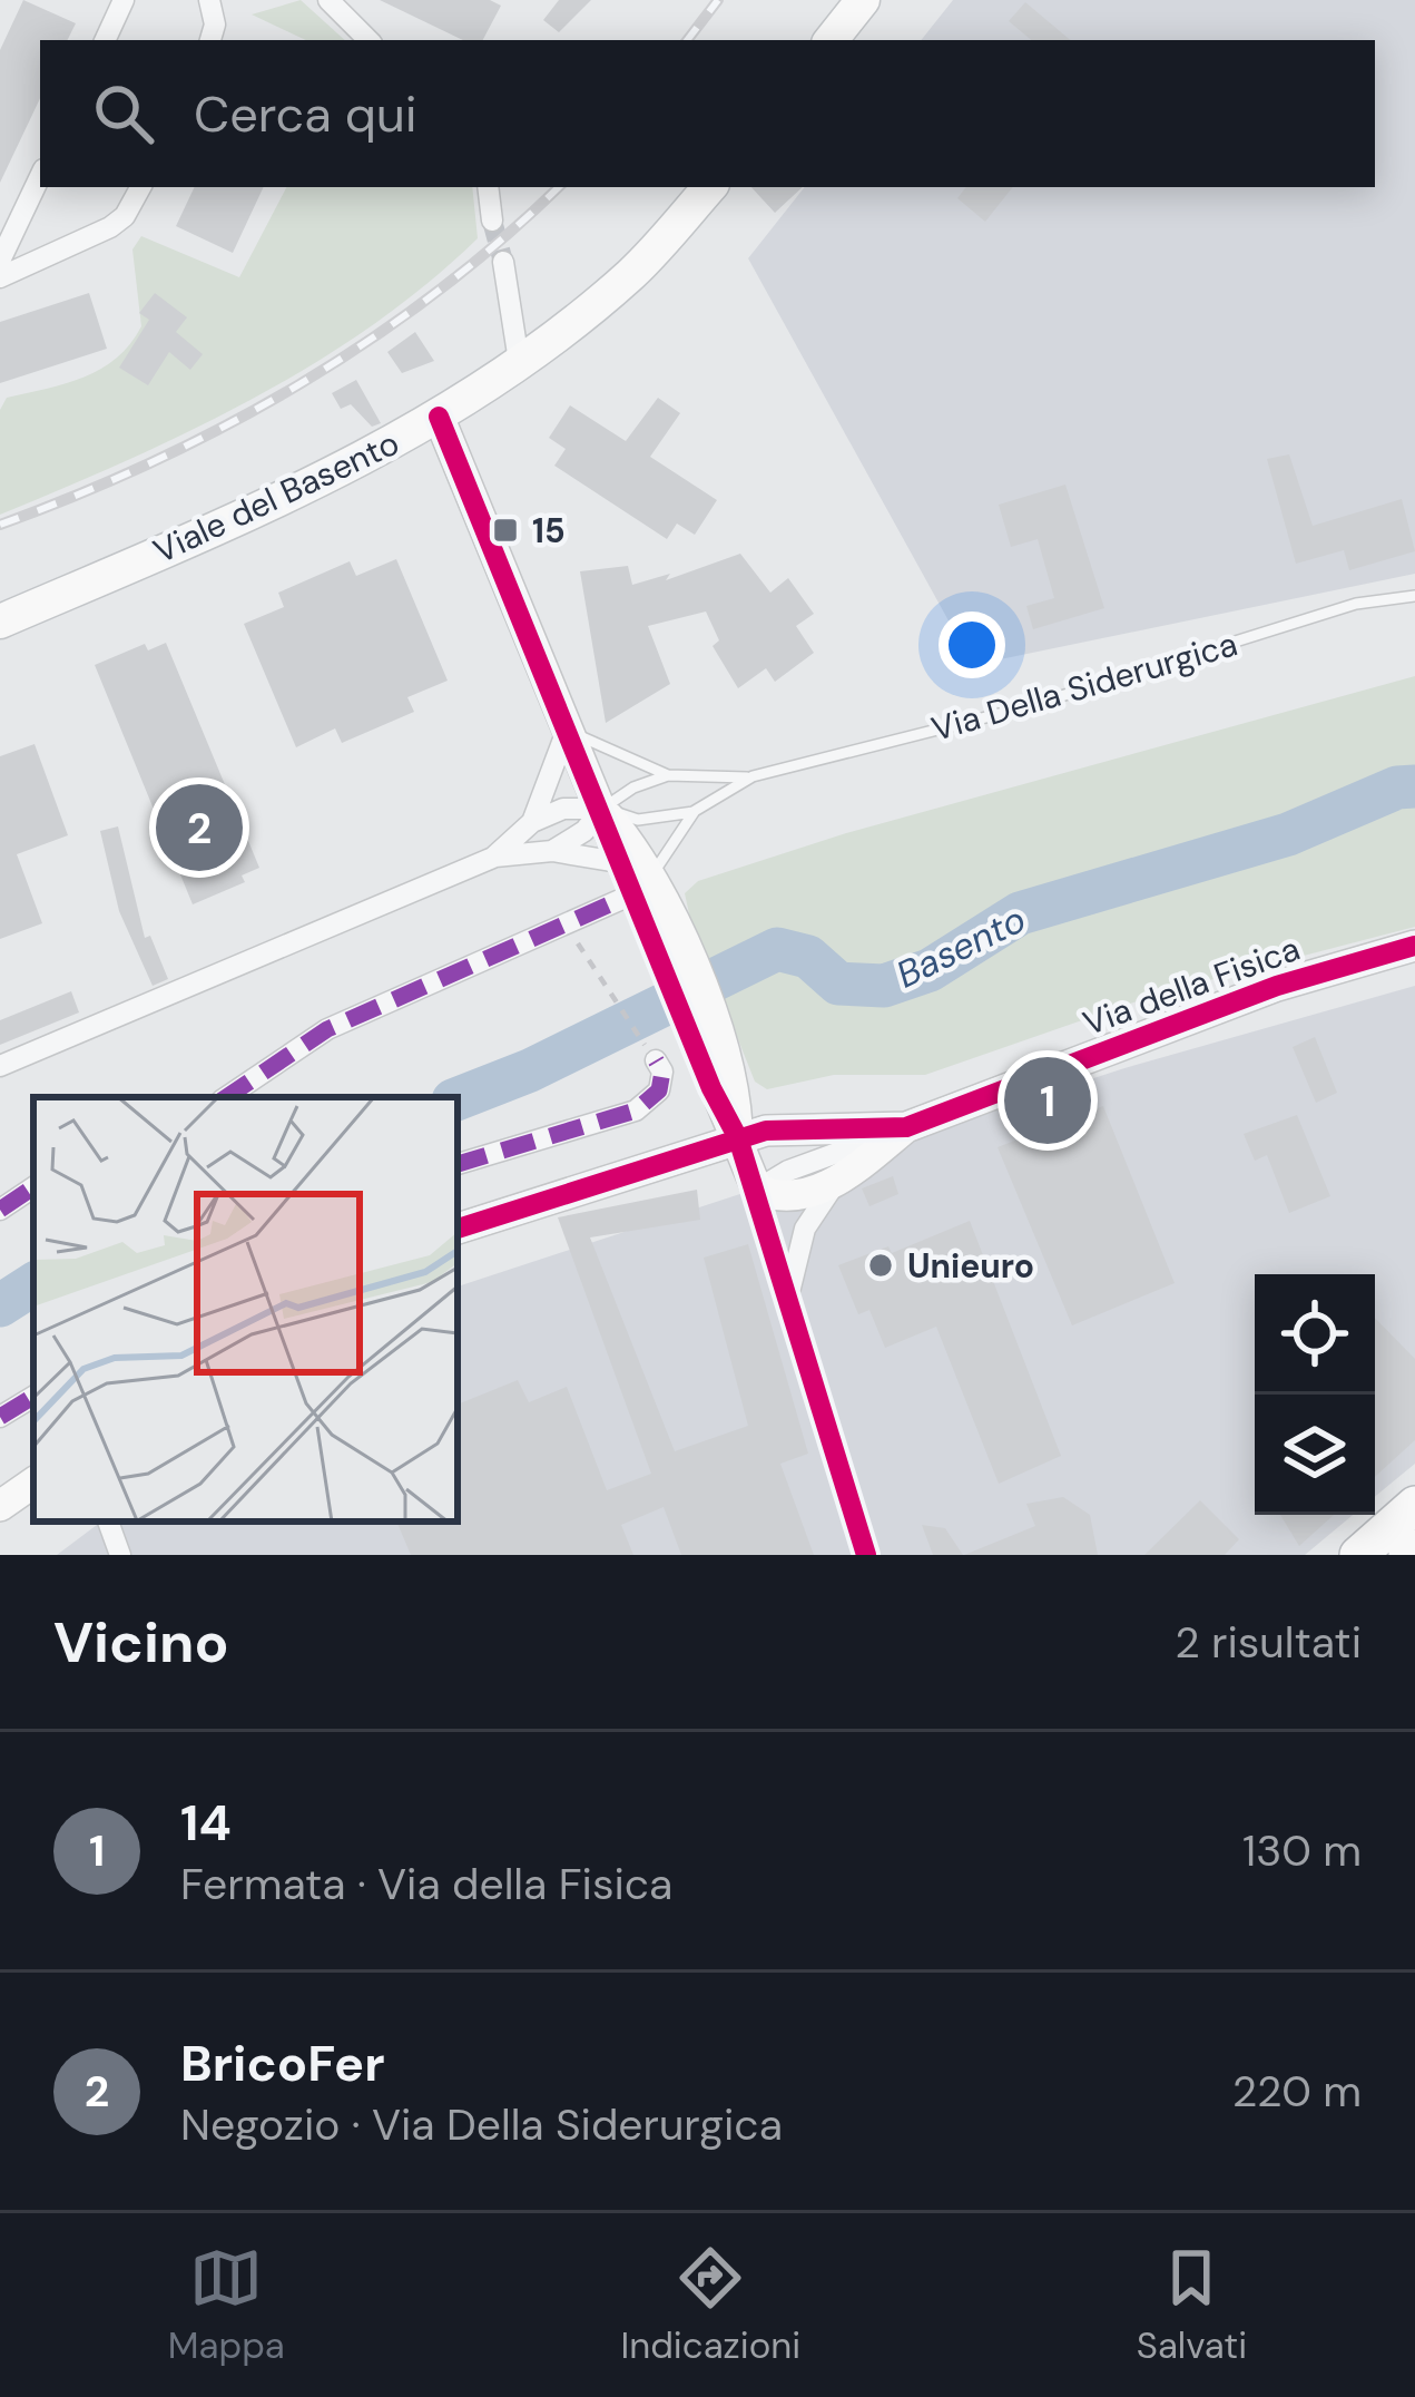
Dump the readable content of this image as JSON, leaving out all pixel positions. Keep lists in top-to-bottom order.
{
  "streets": {
    "main road": ["Viale del Basento"],
    "street": ["Via Della Siderurgica", "Via della Fisica"]
  },
  "water": ["Basento"],
  "places": {
    "transit": ["15"],
    "other": ["Unieuro"]
  },
  "page": {
    "search": "Cerca qui",
    "pins": ["2", "1"],
    "heading": ["Vicino", "2 risultati"],
    "list": [
      {
        "mark": "1",
        "name": "14",
        "note": "Fermata · Via della Fisica",
        "value": "130 m"
      },
      {
        "mark": "2",
        "name": "BricoFer",
        "note": "Negozio · Via Della Siderurgica",
        "value": "220 m"
      }
    ],
    "nav": ["Mappa", "Indicazioni", "Salvati"]
  }
}
